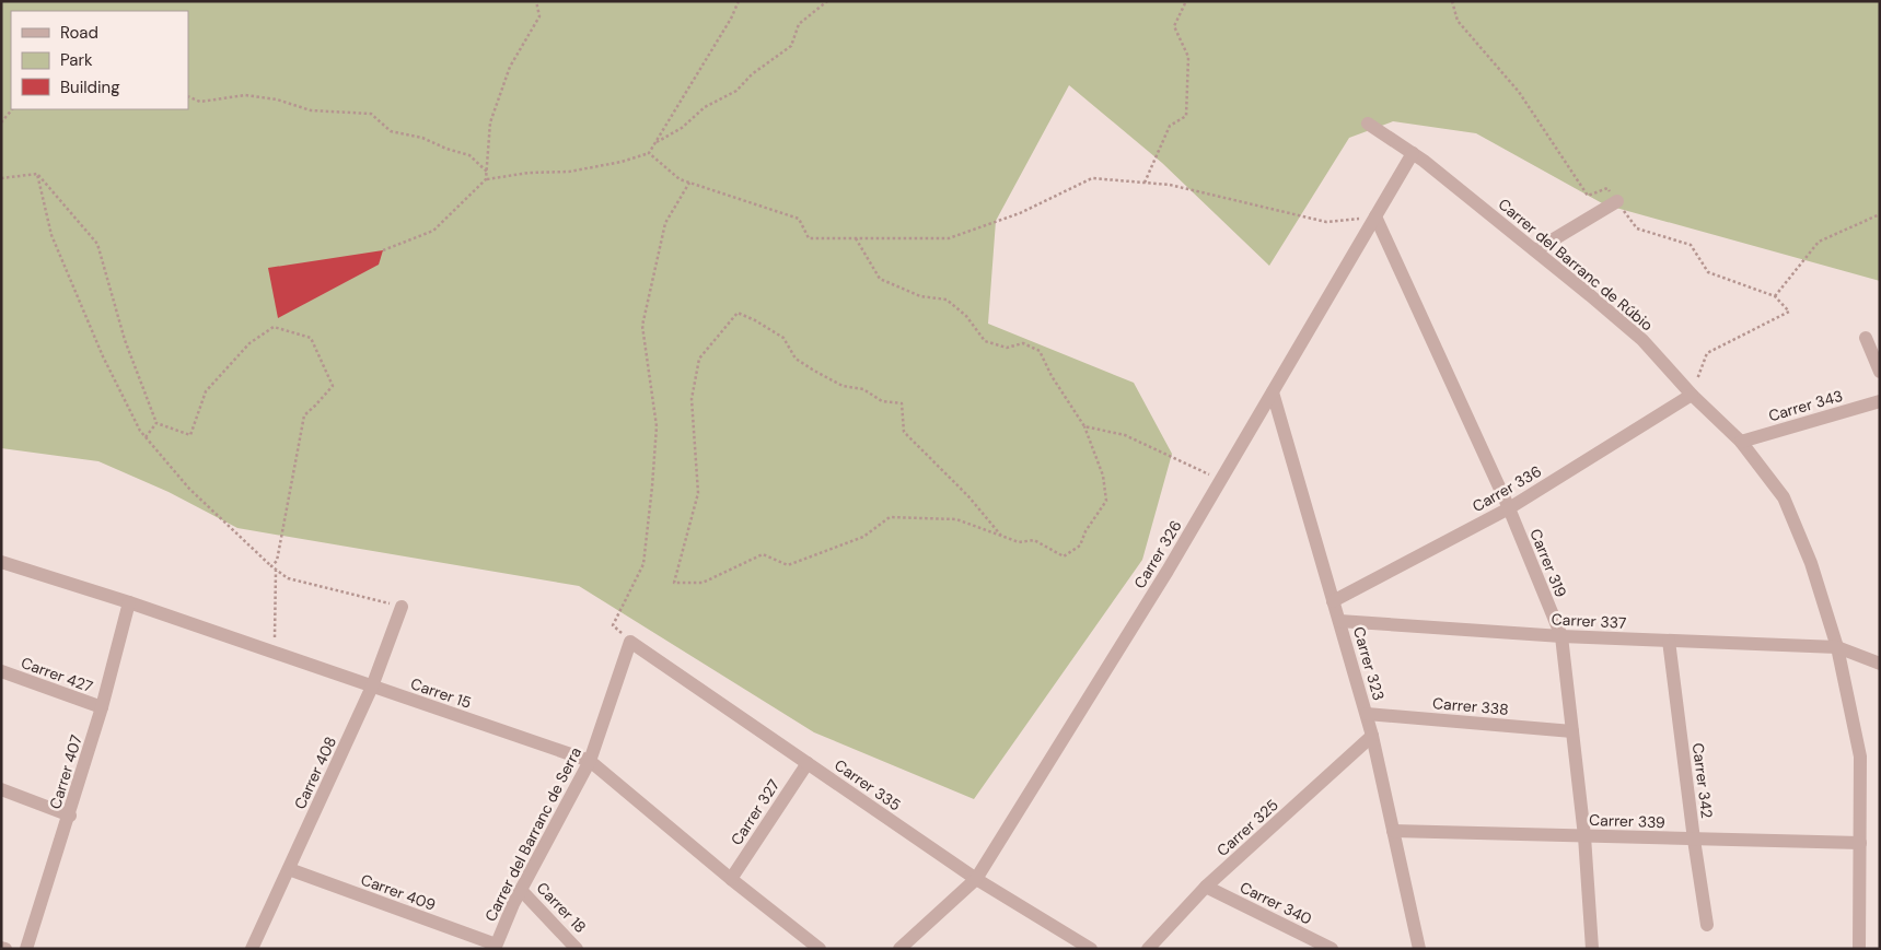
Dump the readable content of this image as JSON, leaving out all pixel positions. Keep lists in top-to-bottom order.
{
  "streets": {
    "street": [
      "Carrer del Barranc de Rúbio",
      "Carrer 343",
      "Carrer 336",
      "Carrer 326",
      "Carrer 319",
      "Carrer 337",
      "Carrer 323",
      "Carrer 427",
      "Carrer 15",
      "Carrer 338",
      "Carrer 407",
      "Carrer 408",
      "Carrer 342",
      "Carrer 335",
      "Carrer 327",
      "Carrer 339",
      "Carrer 325",
      "Carrer del Barranc de Serra",
      "Carrer 409",
      "Carrer 340",
      "Carrer 18"
    ]
  },
  "crossings": [
    ["Carrer del Barranc de Rúbio", "Carrer 343"],
    ["Carrer del Barranc de Rúbio", "Carrer 336"],
    ["Carrer del Barranc de Rúbio", "Carrer 326"],
    ["Carrer del Barranc de Rúbio", "Carrer 337"],
    ["Carrer del Barranc de Rúbio", "Carrer 339"],
    ["Carrer 336", "Carrer 319"],
    ["Carrer 336", "Carrer 323"],
    ["Carrer 326", "Carrer 319"],
    ["Carrer 326", "Carrer 323"],
    ["Carrer 326", "Carrer 335"],
    ["Carrer 319", "Carrer 337"],
    ["Carrer 319", "Carrer 338"],
    ["Carrer 319", "Carrer 339"],
    ["Carrer 337", "Carrer 323"],
    ["Carrer 337", "Carrer 342"],
    ["Carrer 323", "Carrer 338"],
    ["Carrer 323", "Carrer 339"],
    ["Carrer 323", "Carrer 325"],
    ["Carrer 427", "Carrer 407"],
    ["Carrer 15", "Carrer 407"],
    ["Carrer 15", "Carrer 408"],
    ["Carrer 15", "Carrer 327"],
    ["Carrer 15", "Carrer del Barranc de Serra"],
    ["Carrer 408", "Carrer 409"],
    ["Carrer 342", "Carrer 339"],
    ["Carrer 335", "Carrer 327"],
    ["Carrer 335", "Carrer del Barranc de Serra"],
    ["Carrer 325", "Carrer 340"],
    ["Carrer del Barranc de Serra", "Carrer 409"],
    ["Carrer del Barranc de Serra", "Carrer 18"]
  ],
  "legend": ["Road", "Park", "Building"]
}
